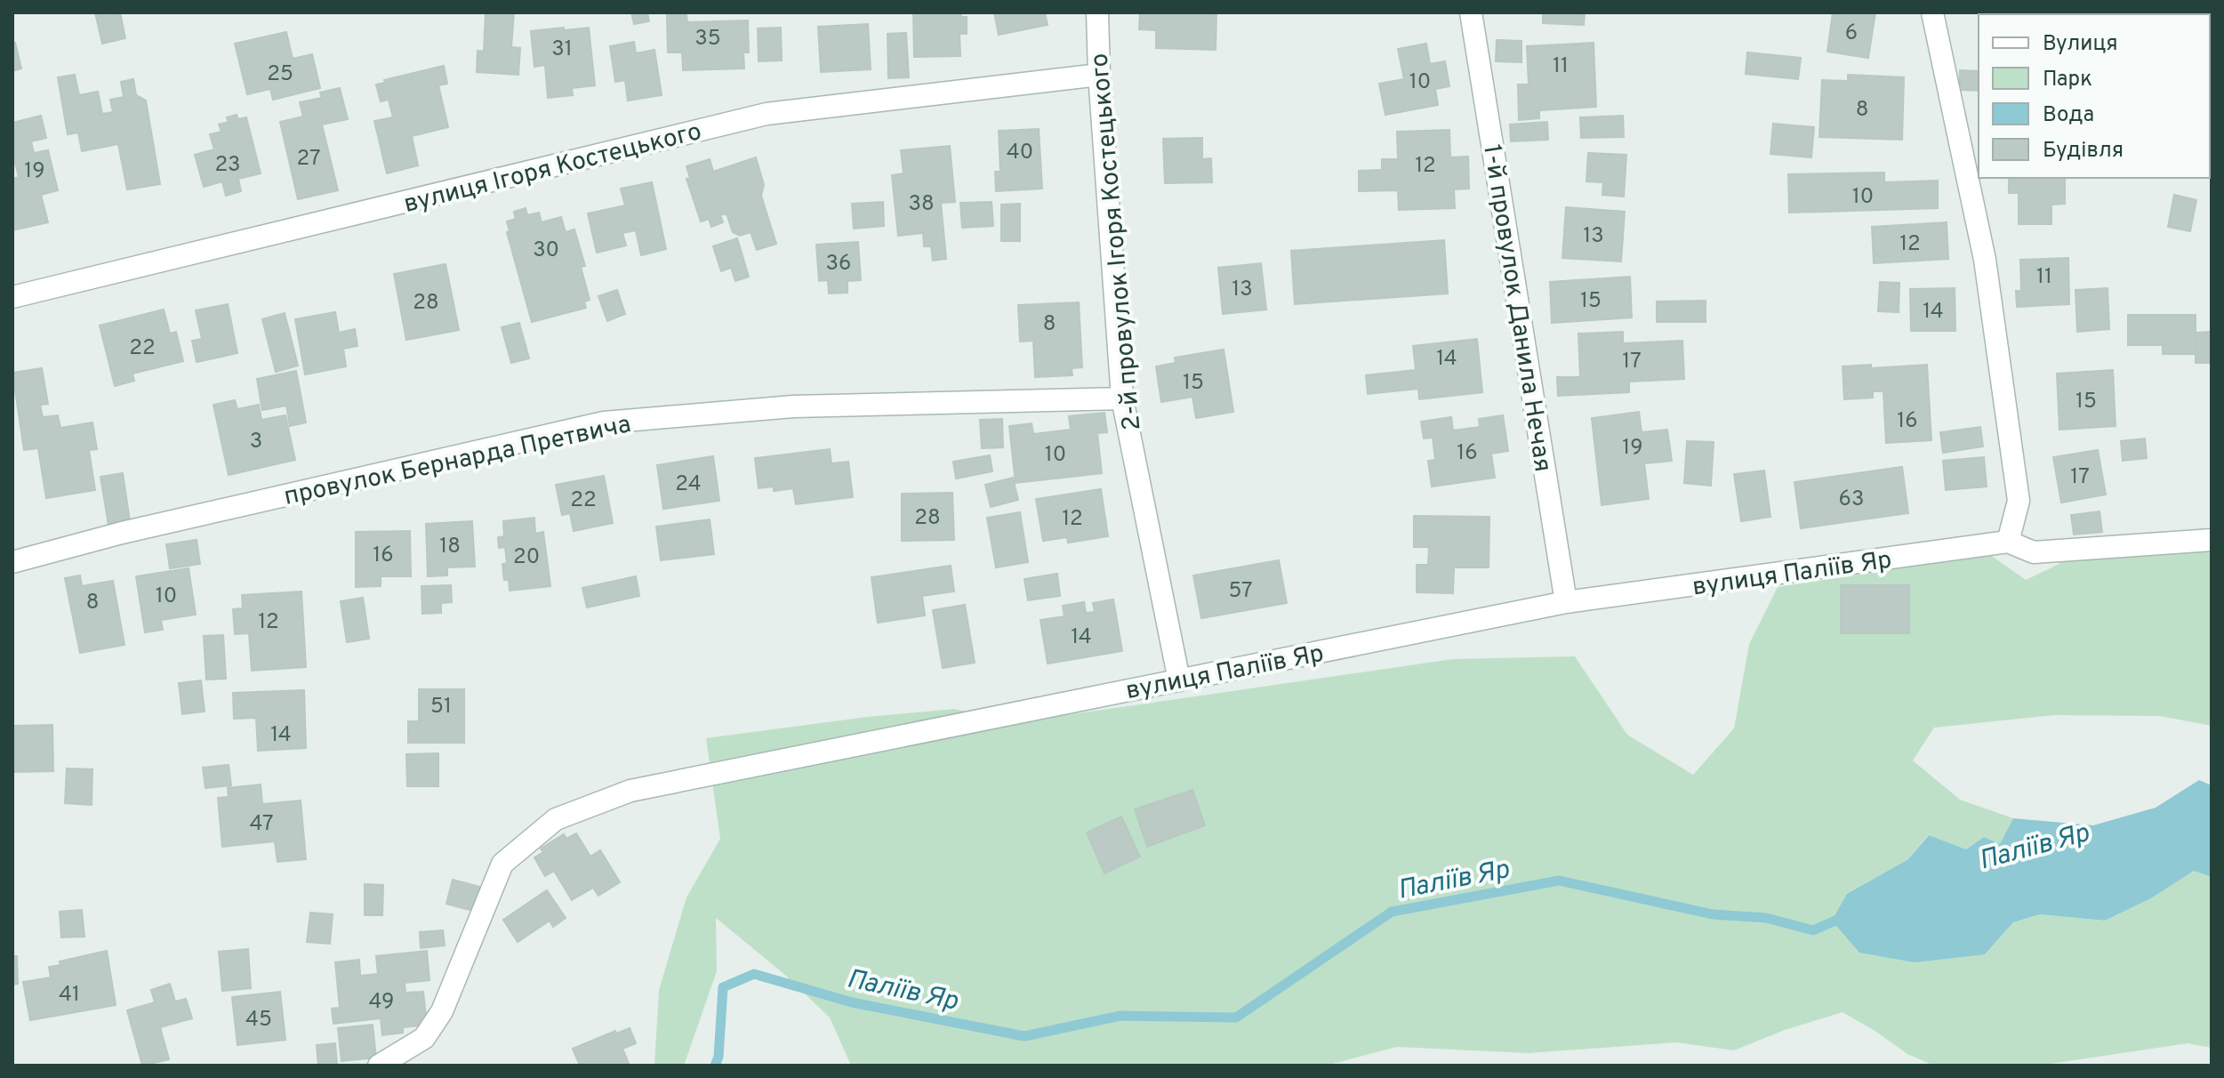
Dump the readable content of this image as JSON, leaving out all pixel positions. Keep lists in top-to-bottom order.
{
  "streets": {
    "street": [
      "вулиця Ігоря Костецького",
      "2-й провулок Ігоря Костецького",
      "1-й провулок Данила Нечая",
      "провулок Бернарда Претвича",
      "вулиця Паліїв Яр"
    ]
  },
  "crossings": [
    ["вулиця Ігоря Костецького", "2-й провулок Ігоря Костецького"],
    ["2-й провулок Ігоря Костецького", "провулок Бернарда Претвича"],
    ["2-й провулок Ігоря Костецького", "вулиця Паліїв Яр"],
    ["1-й провулок Данила Нечая", "вулиця Паліїв Яр"]
  ],
  "water": ["Паліїв Яр"],
  "house_numbers": [
    "6",
    "35",
    "31",
    "11",
    "25",
    "10",
    "8",
    "40",
    "27",
    "23",
    "12",
    "19",
    "10",
    "38",
    "13",
    "12",
    "30",
    "36",
    "11",
    "13",
    "15",
    "28",
    "14",
    "8",
    "22",
    "14",
    "17",
    "15",
    "15",
    "16",
    "3",
    "19",
    "16",
    "10",
    "17",
    "24",
    "63",
    "22",
    "28",
    "12",
    "18",
    "16",
    "20",
    "57",
    "10",
    "8",
    "12",
    "14",
    "51",
    "14",
    "47",
    "41",
    "49",
    "45"
  ],
  "legend": [
    "Вулиця",
    "Парк",
    "Вода",
    "Будівля"
  ]
}
